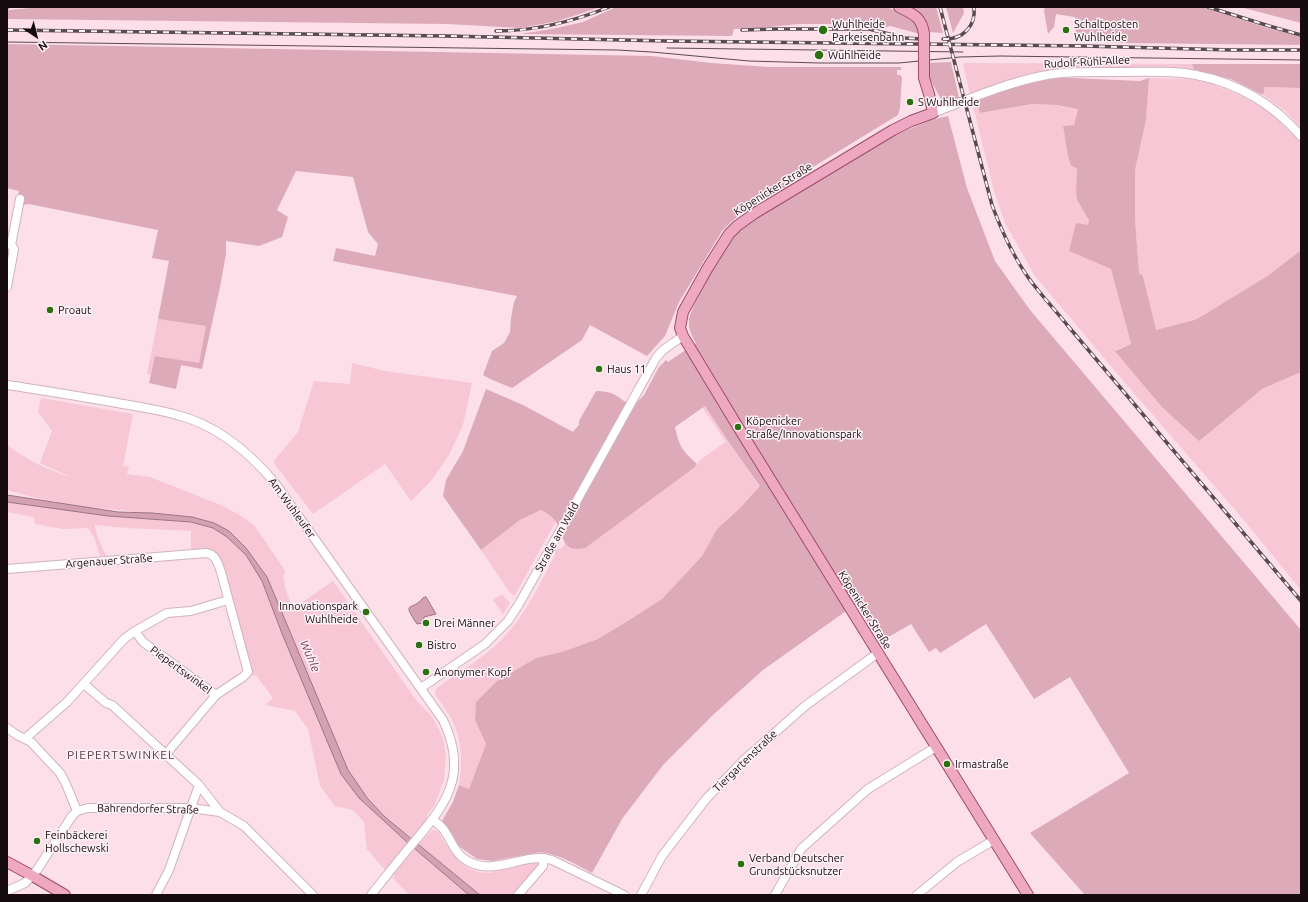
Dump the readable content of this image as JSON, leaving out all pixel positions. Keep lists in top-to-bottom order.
{
  "streets": {
    "main road": ["Köpenicker Straße"],
    "street": [
      "Rudolf-Rühl-Allee",
      "Am Wuhleufer",
      "Straße am Wald",
      "Argenauer Straße",
      "Piepertswinkel",
      "Tiergartenstraße",
      "Bahrendorfer Straße"
    ]
  },
  "crossings": [
    ["Rudolf-Rühl-Allee", "Köpenicker Straße"],
    ["Köpenicker Straße", "Straße am Wald"],
    ["Köpenicker Straße", "Tiergartenstraße"],
    ["Am Wuhleufer", "Straße am Wald"],
    ["Argenauer Straße", "Piepertswinkel"]
  ],
  "districts": ["PIEPERTSWINKEL"],
  "water": ["Wuhle"],
  "places": [
    "Wuhlheide Parkeisenbahn",
    "Schaltposten Wuhlheide",
    "Wuhlheide",
    "S Wuhlheide",
    "Proaut",
    "Haus 11",
    "Köpenicker Straße/Innovationspark",
    "Innovationspark Wuhlheide",
    "Drei Männer",
    "Bistro",
    "Anonymer Kopf",
    "Irmastraße",
    "Feinbäckerei Hollschewski",
    "Verband Deutscher Grundstücksnutzer"
  ],
  "north": "bottom right"
}
